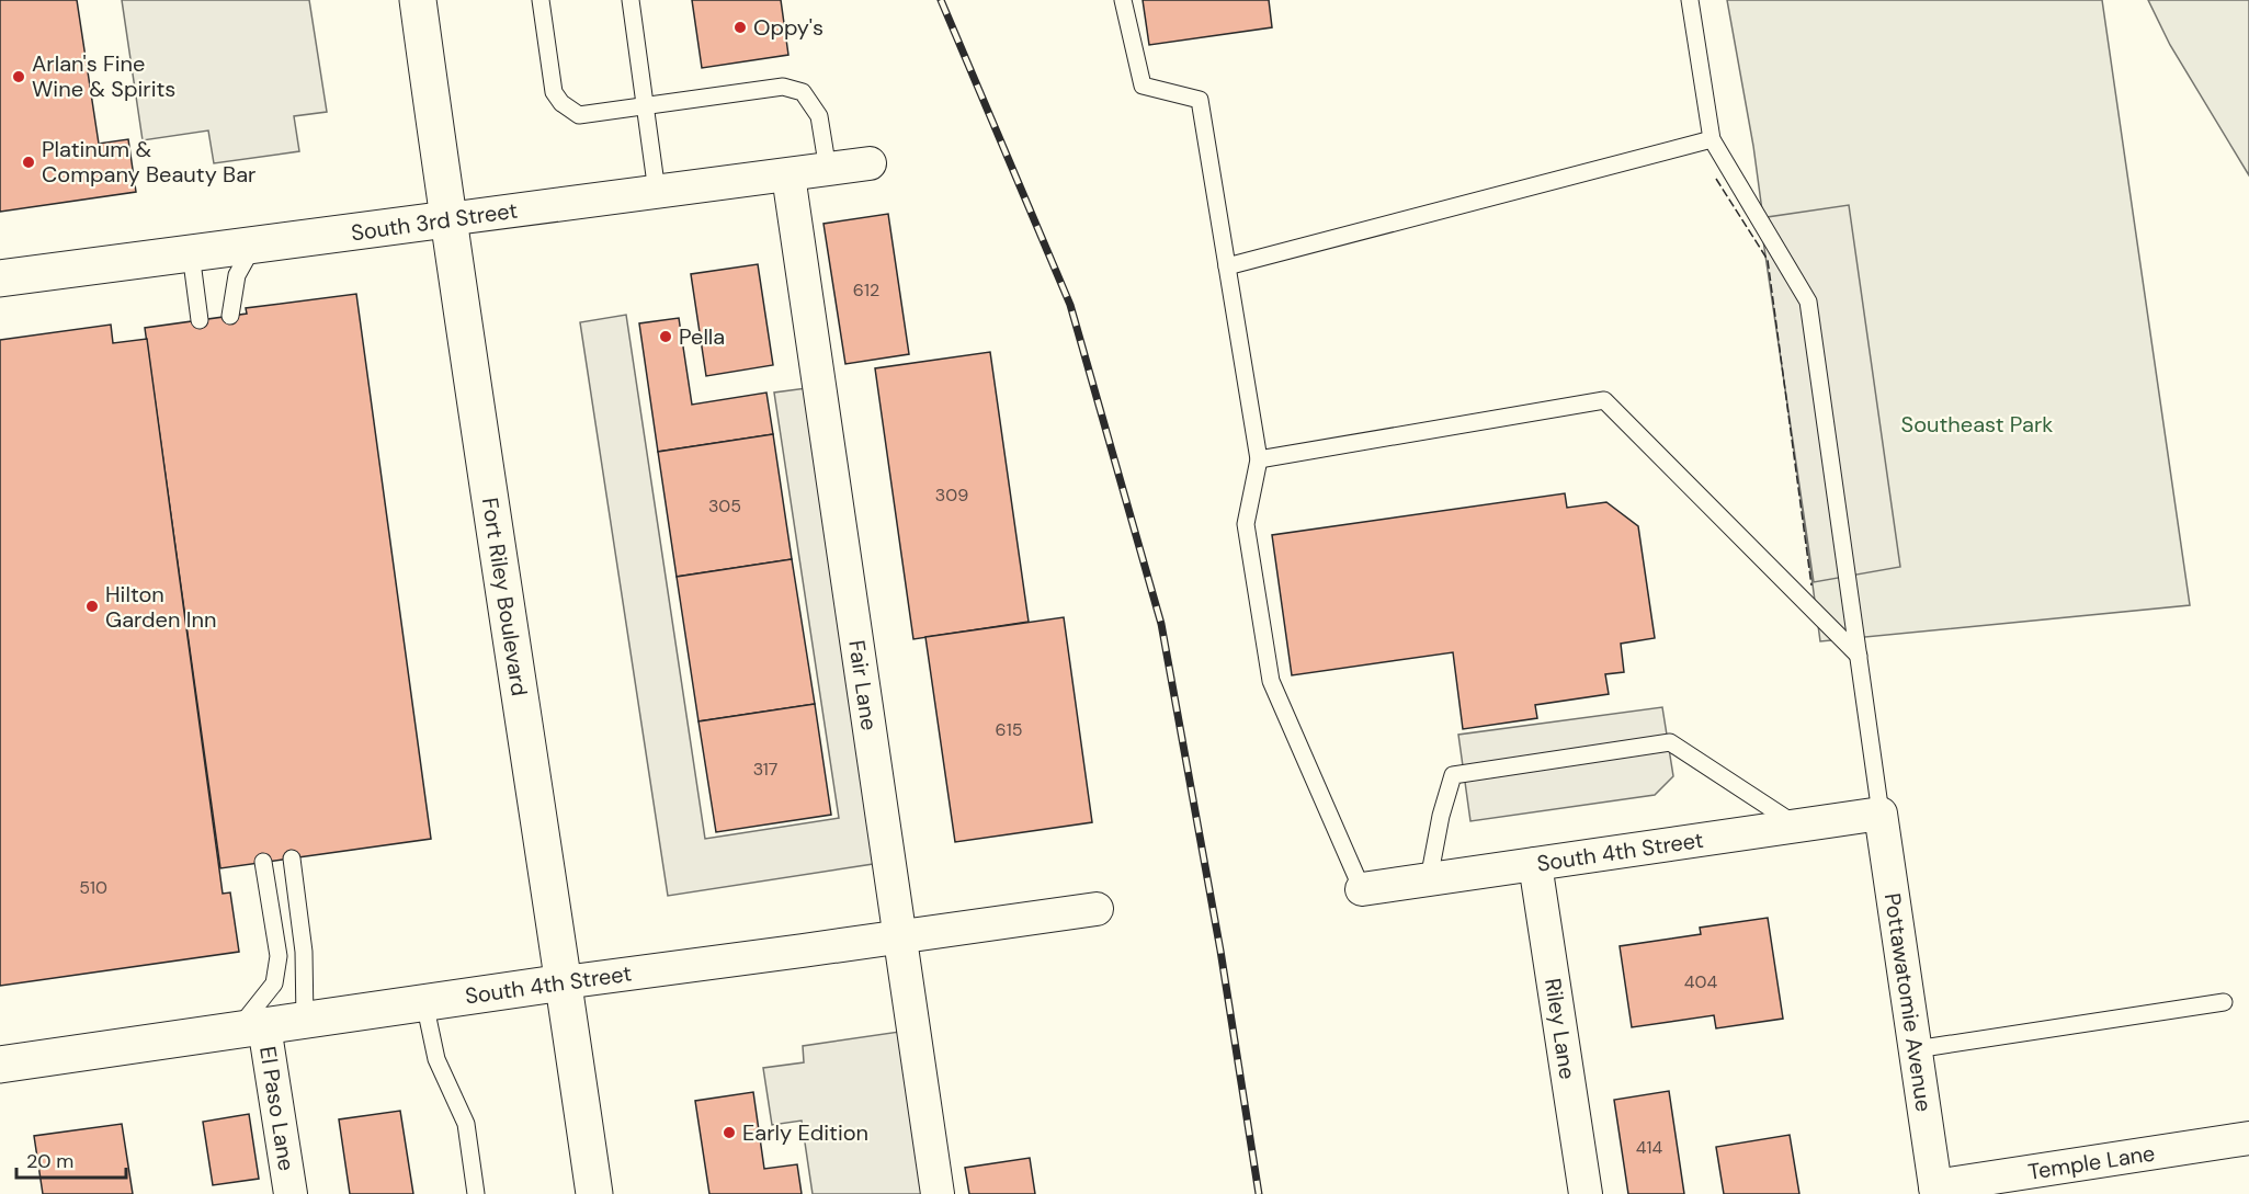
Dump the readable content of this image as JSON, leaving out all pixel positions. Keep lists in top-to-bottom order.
{
  "streets": {
    "main road": ["South 3rd Street", "Fort Riley Boulevard", "South 4th Street"],
    "street": [
      "Fair Lane",
      "Pottawatomie Avenue",
      "Riley Lane",
      "El Paso Lane",
      "Temple Lane"
    ]
  },
  "crossings": [
    ["South 3rd Street", "Fort Riley Boulevard"],
    ["South 3rd Street", "Fair Lane"],
    ["Fort Riley Boulevard", "South 4th Street"],
    ["Fair Lane", "South 4th Street"],
    ["South 4th Street", "Pottawatomie Avenue"],
    ["South 4th Street", "Riley Lane"],
    ["South 4th Street", "El Paso Lane"],
    ["Pottawatomie Avenue", "Temple Lane"]
  ],
  "parks": ["Southeast Park"],
  "places": [
    "Oppy's",
    "Arlan's Fine Wine & Spirits",
    "Platinum & Company Beauty Bar",
    "Pella",
    "Hilton Garden Inn",
    "Early Edition"
  ],
  "house_numbers": [
    "612",
    "309",
    "305",
    "615",
    "317",
    "510",
    "404",
    "414"
  ],
  "scale_bar": "20 m"
}
